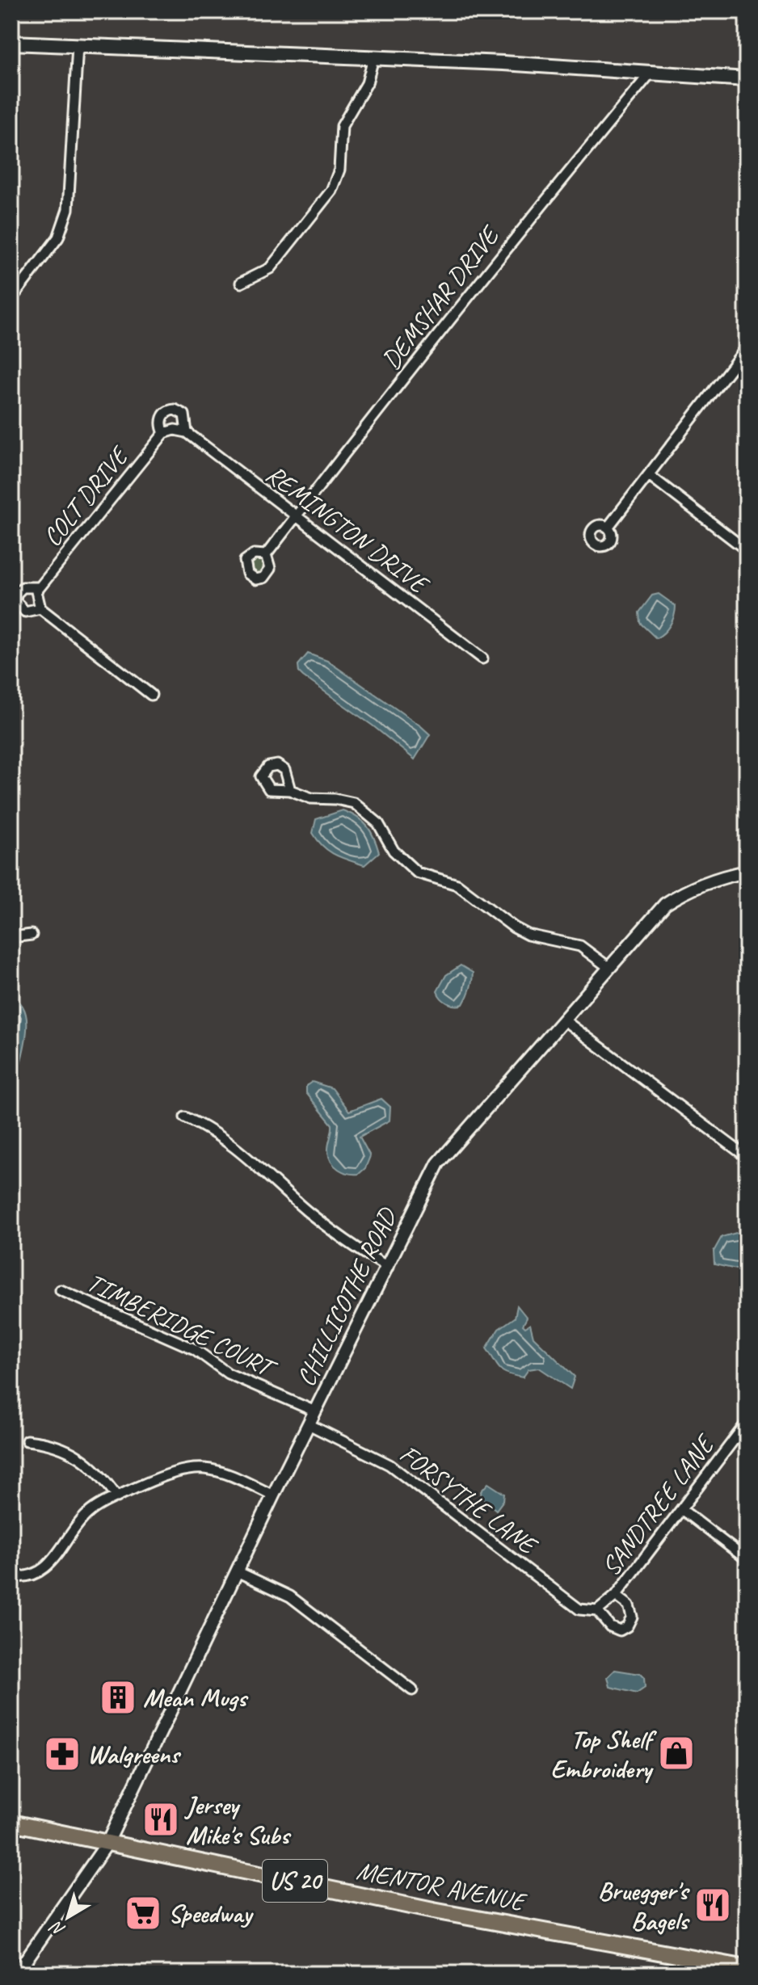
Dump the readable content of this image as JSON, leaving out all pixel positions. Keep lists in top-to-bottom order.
{
  "streets": {
    "main road": ["US 20", "MENTOR AVENUE"],
    "street": [
      "DEMSHAR DRIVE",
      "COLT DRIVE",
      "REMINGTON DRIVE",
      "CHILLICOTHE ROAD",
      "TIMBERIDGE COURT",
      "FORSYTHE LANE",
      "SANDTREE LANE"
    ]
  },
  "crossings": [
    ["DEMSHAR DRIVE", "REMINGTON DRIVE"],
    ["COLT DRIVE", "REMINGTON DRIVE"],
    ["CHILLICOTHE ROAD", "TIMBERIDGE COURT"],
    ["CHILLICOTHE ROAD", "FORSYTHE LANE"],
    ["CHILLICOTHE ROAD", "MENTOR AVENUE"],
    ["FORSYTHE LANE", "SANDTREE LANE"]
  ],
  "places": {
    "building": ["Mean Mugs"],
    "shop": ["Top Shelf Embroidery"],
    "pharmacy": ["Walgreens"],
    "restaurant": ["Jersey Mike's Subs", "Bruegger's Bagels"],
    "supermarket": ["Speedway"]
  },
  "north": "bottom left"
}
